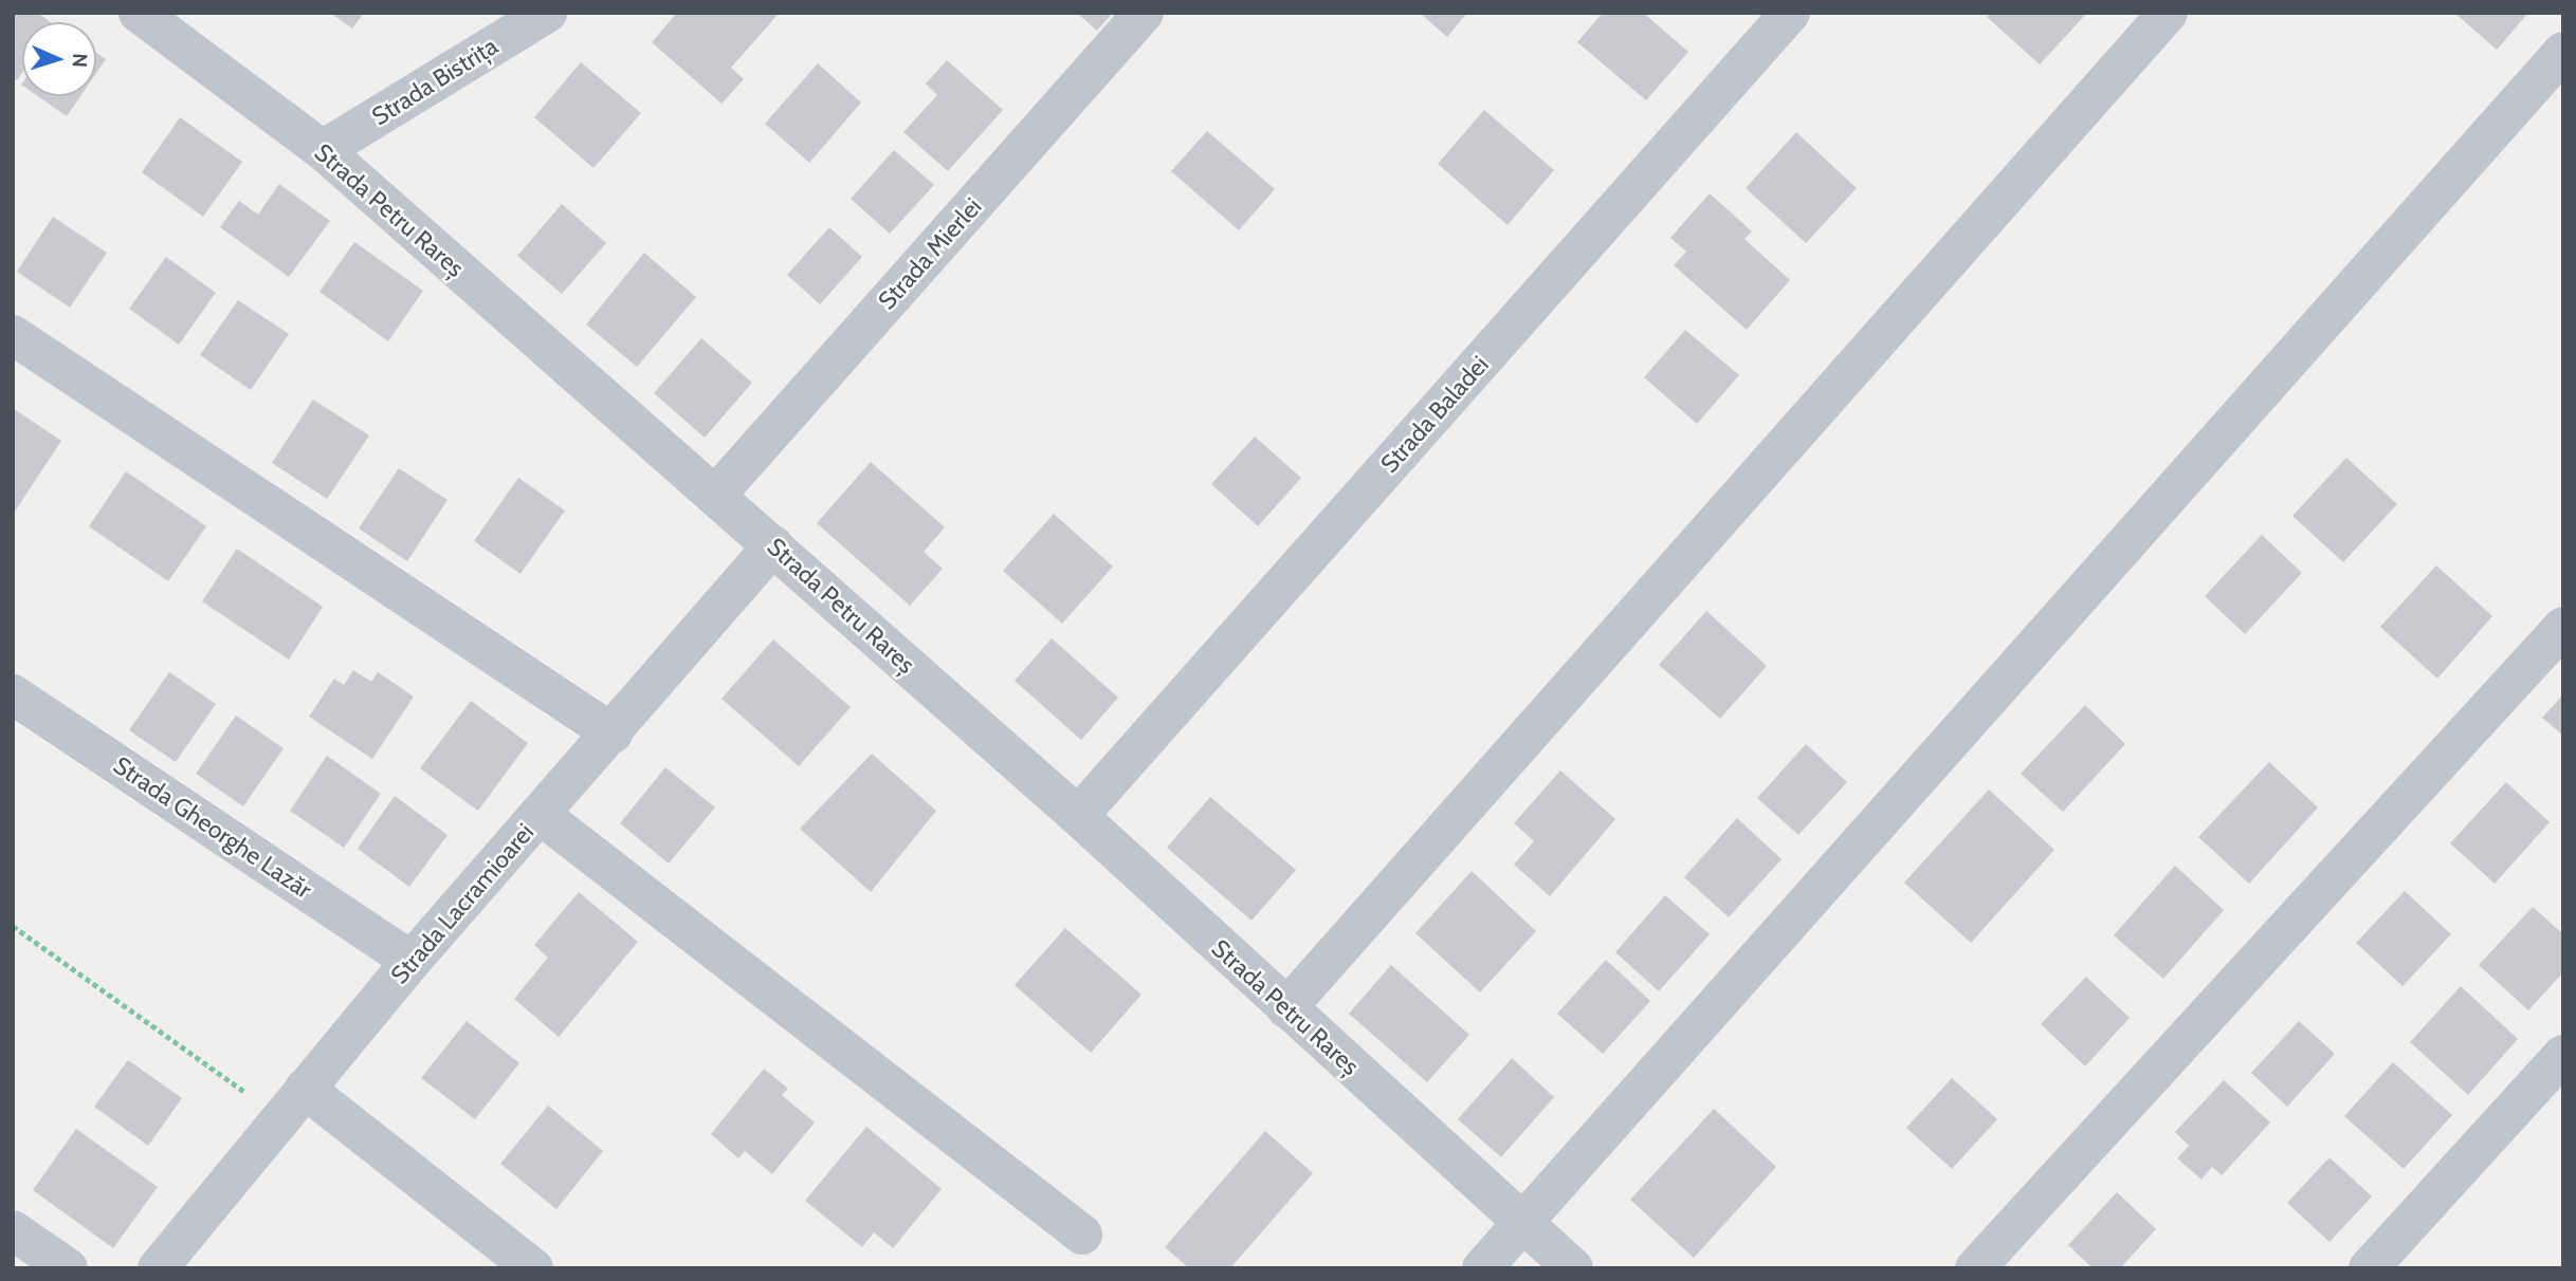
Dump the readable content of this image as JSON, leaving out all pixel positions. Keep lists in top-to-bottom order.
{
  "streets": {
    "street": [
      "Strada Bistrița",
      "Strada Petru Rareș",
      "Strada Mierlei",
      "Strada Baladei",
      "Strada Gheorghe Lazăr",
      "Strada Lacramioarei"
    ]
  },
  "crossings": [
    ["Strada Bistrița", "Strada Petru Rareș"],
    ["Strada Petru Rareș", "Strada Mierlei"],
    ["Strada Petru Rareș", "Strada Baladei"],
    ["Strada Petru Rareș", "Strada Lacramioarei"],
    ["Strada Gheorghe Lazăr", "Strada Lacramioarei"]
  ],
  "north": "right"
}
